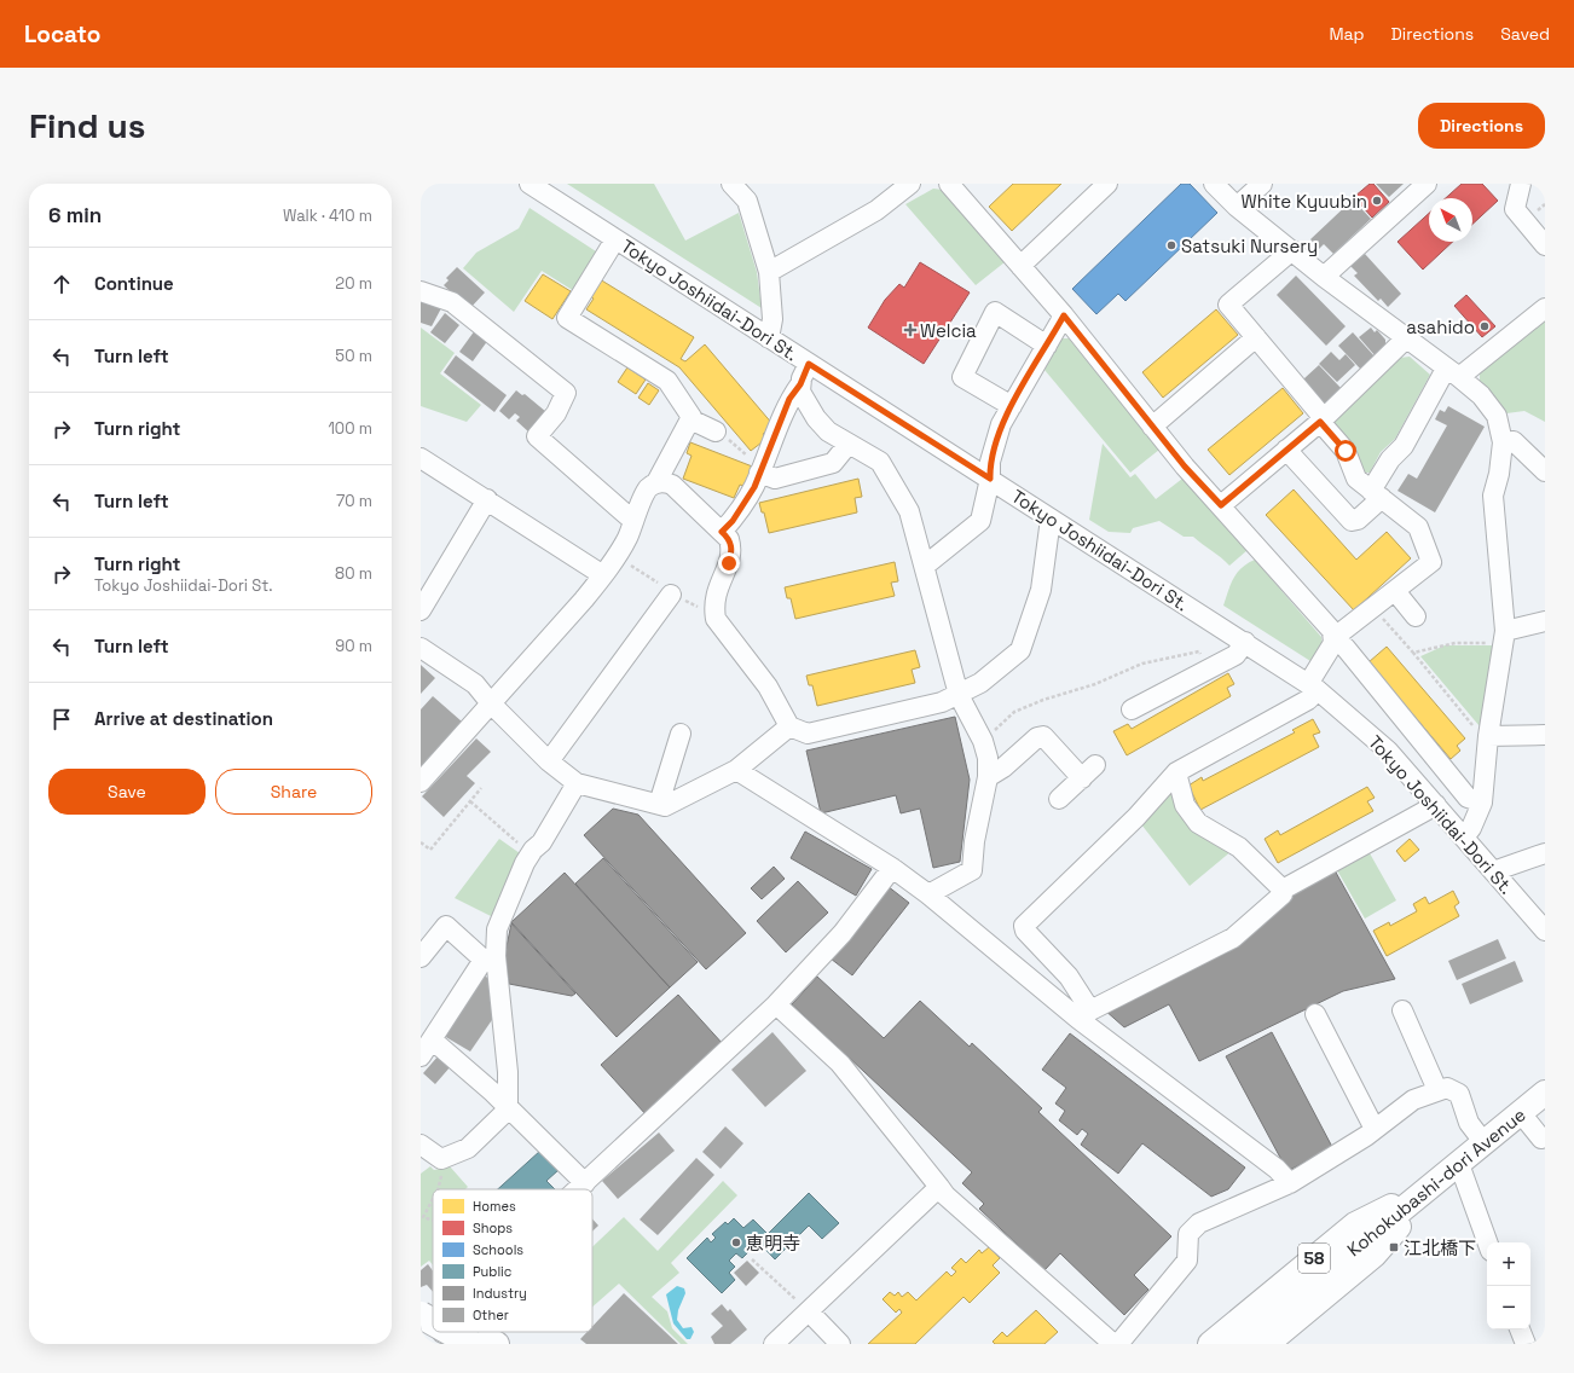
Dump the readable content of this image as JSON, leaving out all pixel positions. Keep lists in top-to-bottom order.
{
  "streets": {
    "main road": ["Kohokubashi-dori Avenue", "58"],
    "street": ["Tokyo Joshiidai-Dori St."]
  },
  "crossings": [
    ["Kohokubashi-dori Avenue", "58"]
  ],
  "places": {
    "other": [
      "White Kyuubin",
      "Satsuki Nursery",
      "asahido",
      "恵明寺"
    ],
    "health": ["Welcia"],
    "transit": ["江北橋下"]
  },
  "legend": [
    "Homes",
    "Shops",
    "Schools",
    "Public",
    "Industry",
    "Other"
  ],
  "north": "top left",
  "page": {
    "header": "Locato",
    "nav": ["Map", "Directions", "Saved"],
    "buttons": [
      "Directions",
      ["Save", "Share"]
    ],
    "title": "Find us",
    "heading": ["6 min", "Walk · 410 m"],
    "list": [
      ["Continue", "20 m"],
      ["Turn left", "50 m"],
      ["Turn right", "100 m"],
      ["Turn left", "70 m"],
      ["Turn right", "Tokyo Joshiidai-Dori St.", "80 m"],
      ["Turn left", "90 m"],
      "Arrive at destination"
    ],
    "map_buttons": ["+", "−"]
  }
}
